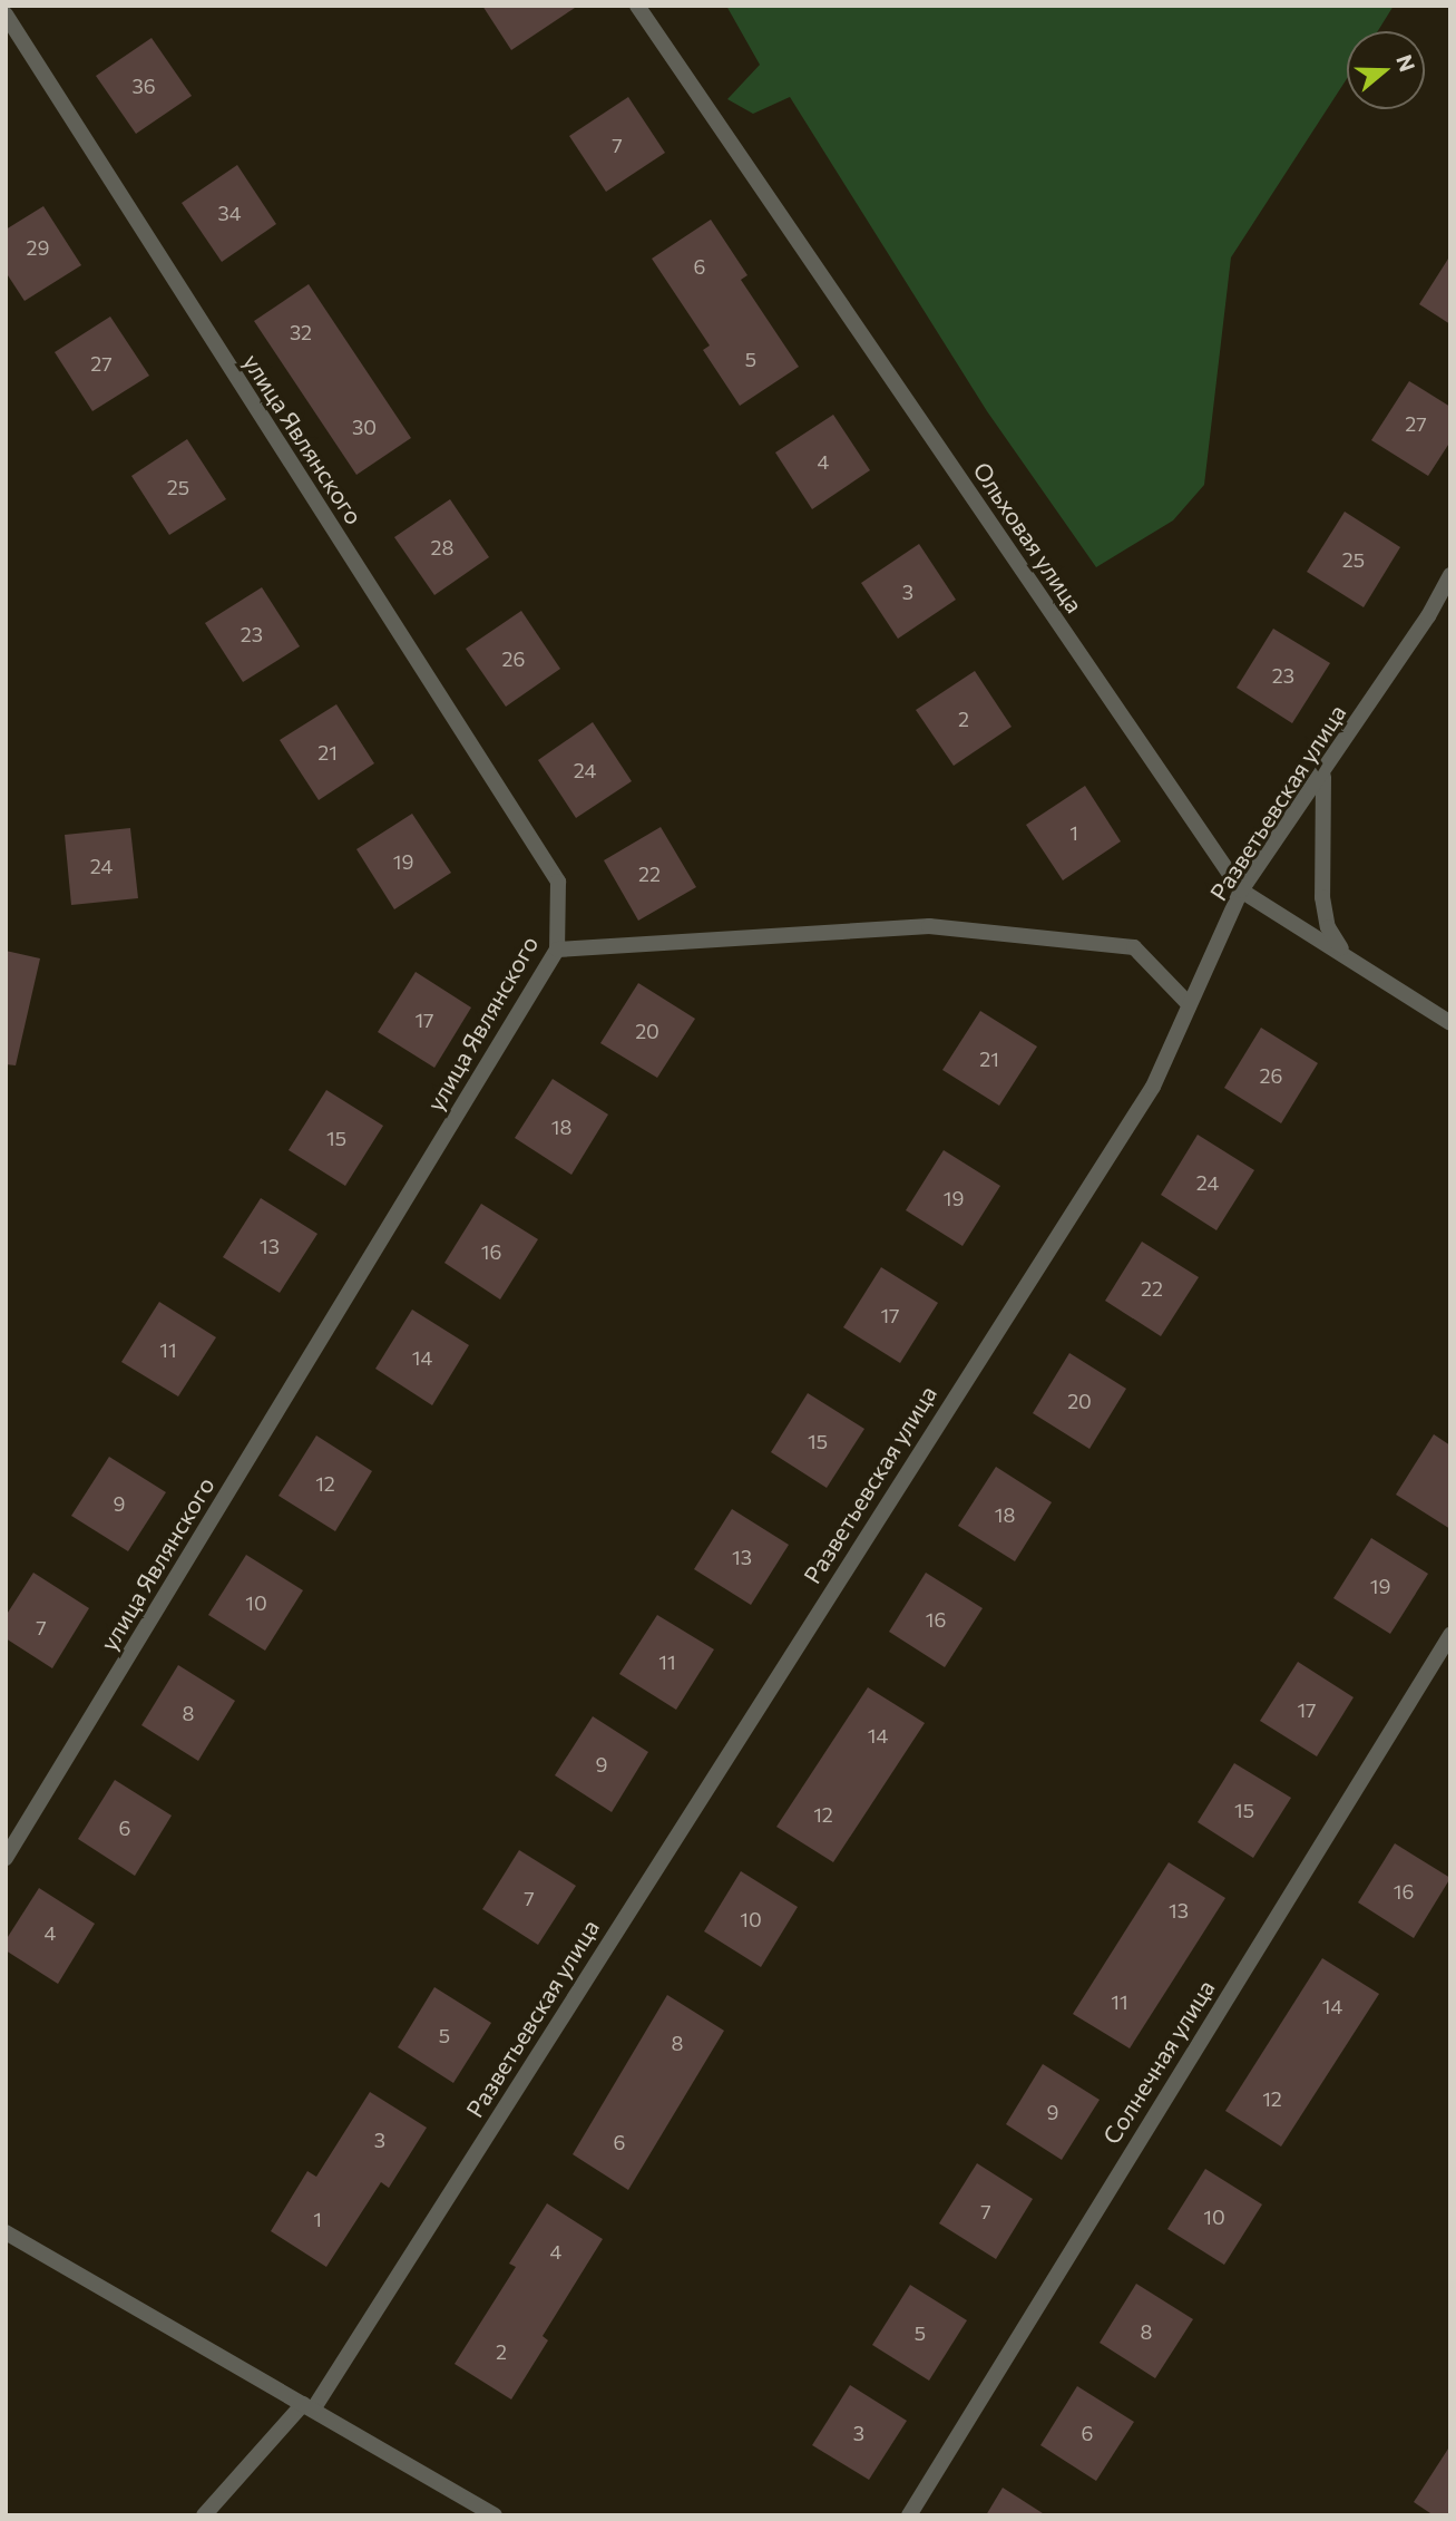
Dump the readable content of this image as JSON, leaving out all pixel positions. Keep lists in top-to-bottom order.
{
  "streets": {
    "street": [
      "улица Являнского",
      "Ольховая улица",
      "Разветьевская улица",
      "Солнечная улица"
    ]
  },
  "crossings": [
    ["Ольховая улица", "Разветьевская улица"]
  ],
  "house_numbers": [
    "36",
    "7",
    "34",
    "29",
    "6",
    "32",
    "5",
    "27",
    "27",
    "30",
    "4",
    "25",
    "28",
    "25",
    "3",
    "23",
    "26",
    "23",
    "2",
    "21",
    "24",
    "1",
    "19",
    "24",
    "22",
    "17",
    "20",
    "21",
    "26",
    "18",
    "15",
    "24",
    "19",
    "13",
    "16",
    "22",
    "17",
    "11",
    "14",
    "20",
    "15",
    "12",
    "9",
    "18",
    "13",
    "19",
    "10",
    "16",
    "7",
    "11",
    "17",
    "8",
    "14",
    "9",
    "15",
    "12",
    "6",
    "16",
    "7",
    "13",
    "10",
    "4",
    "11",
    "14",
    "5",
    "8",
    "12",
    "9",
    "3",
    "6",
    "7",
    "10",
    "1",
    "4",
    "8",
    "5",
    "2",
    "3",
    "6"
  ],
  "north": "right"
}
